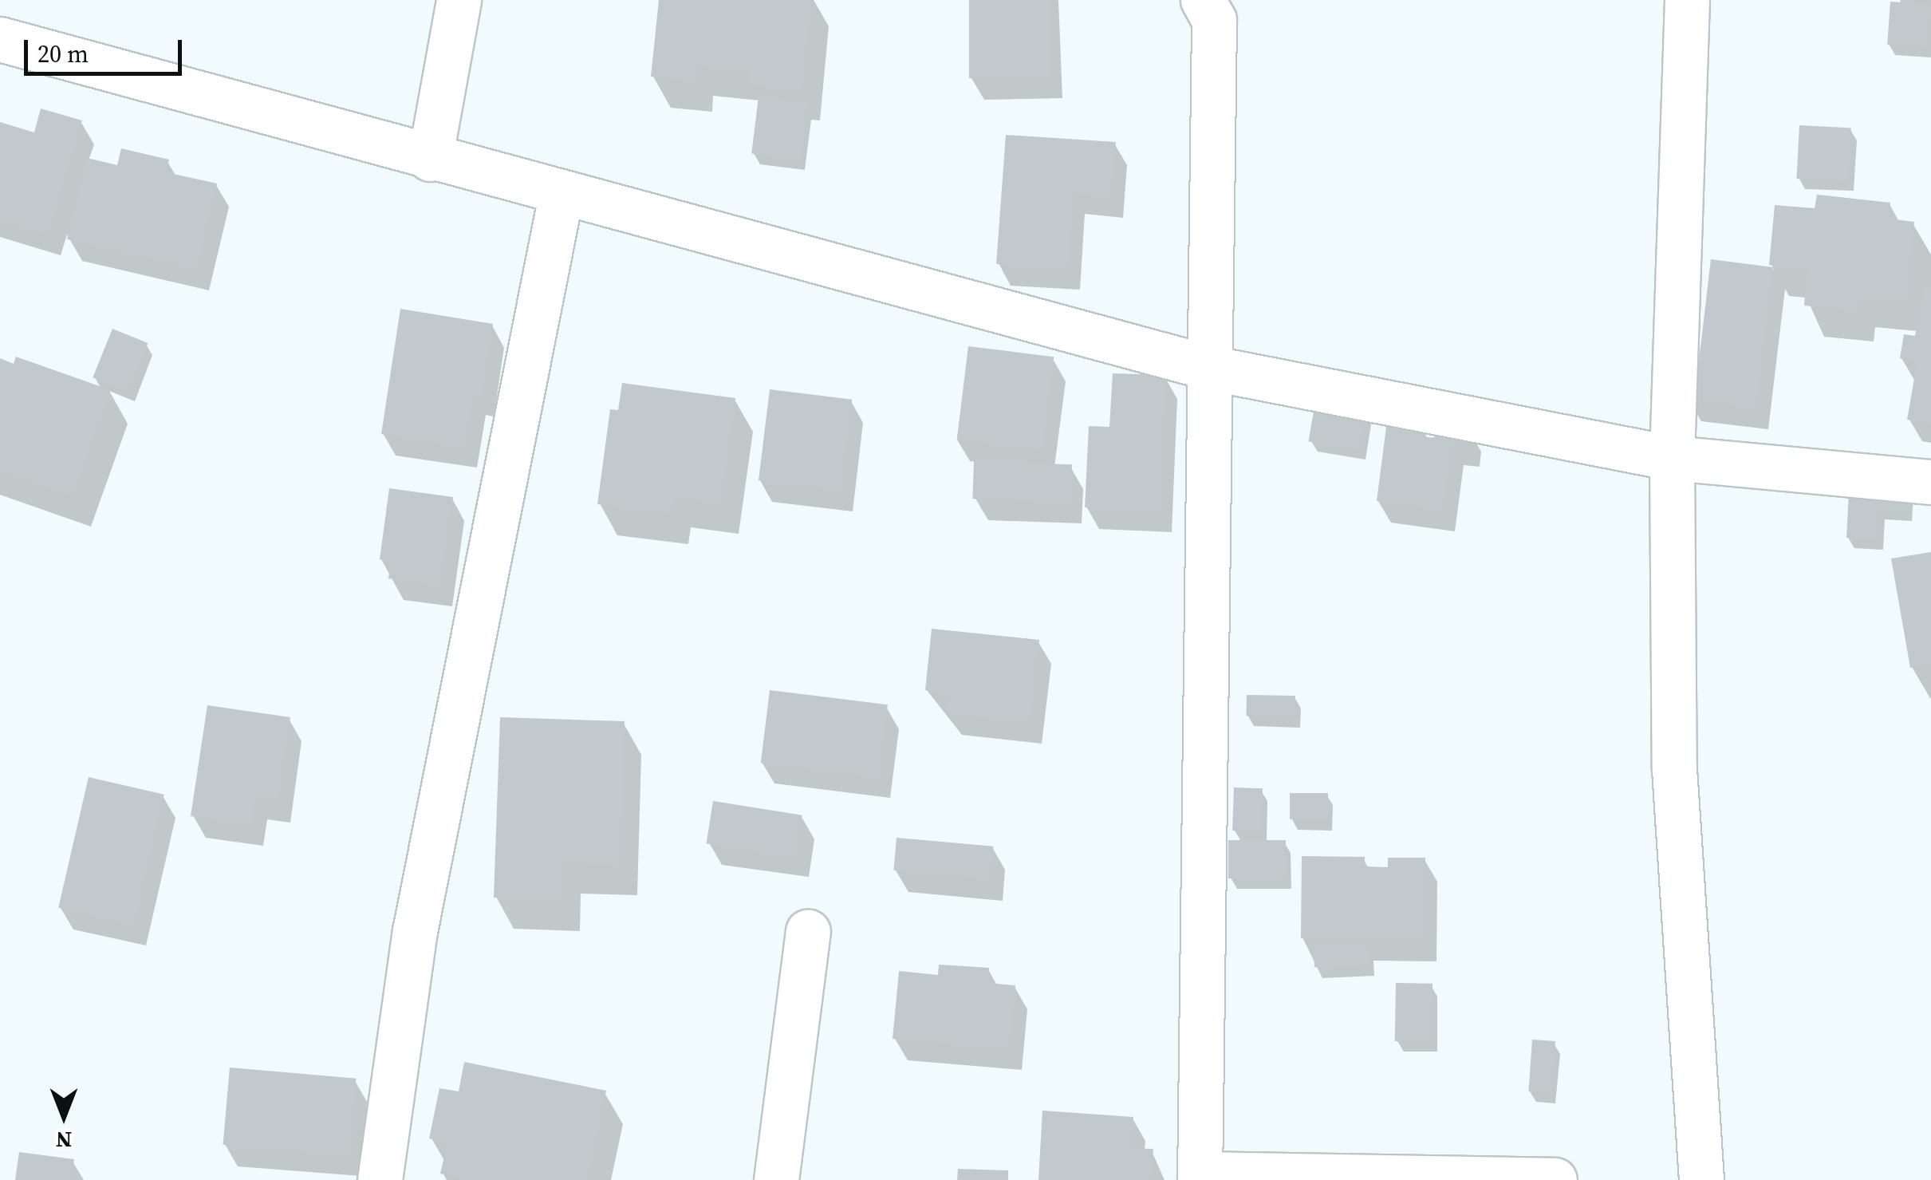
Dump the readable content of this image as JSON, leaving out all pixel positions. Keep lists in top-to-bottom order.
{
  "scale_bar": "20 m",
  "north": "bottom"
}
